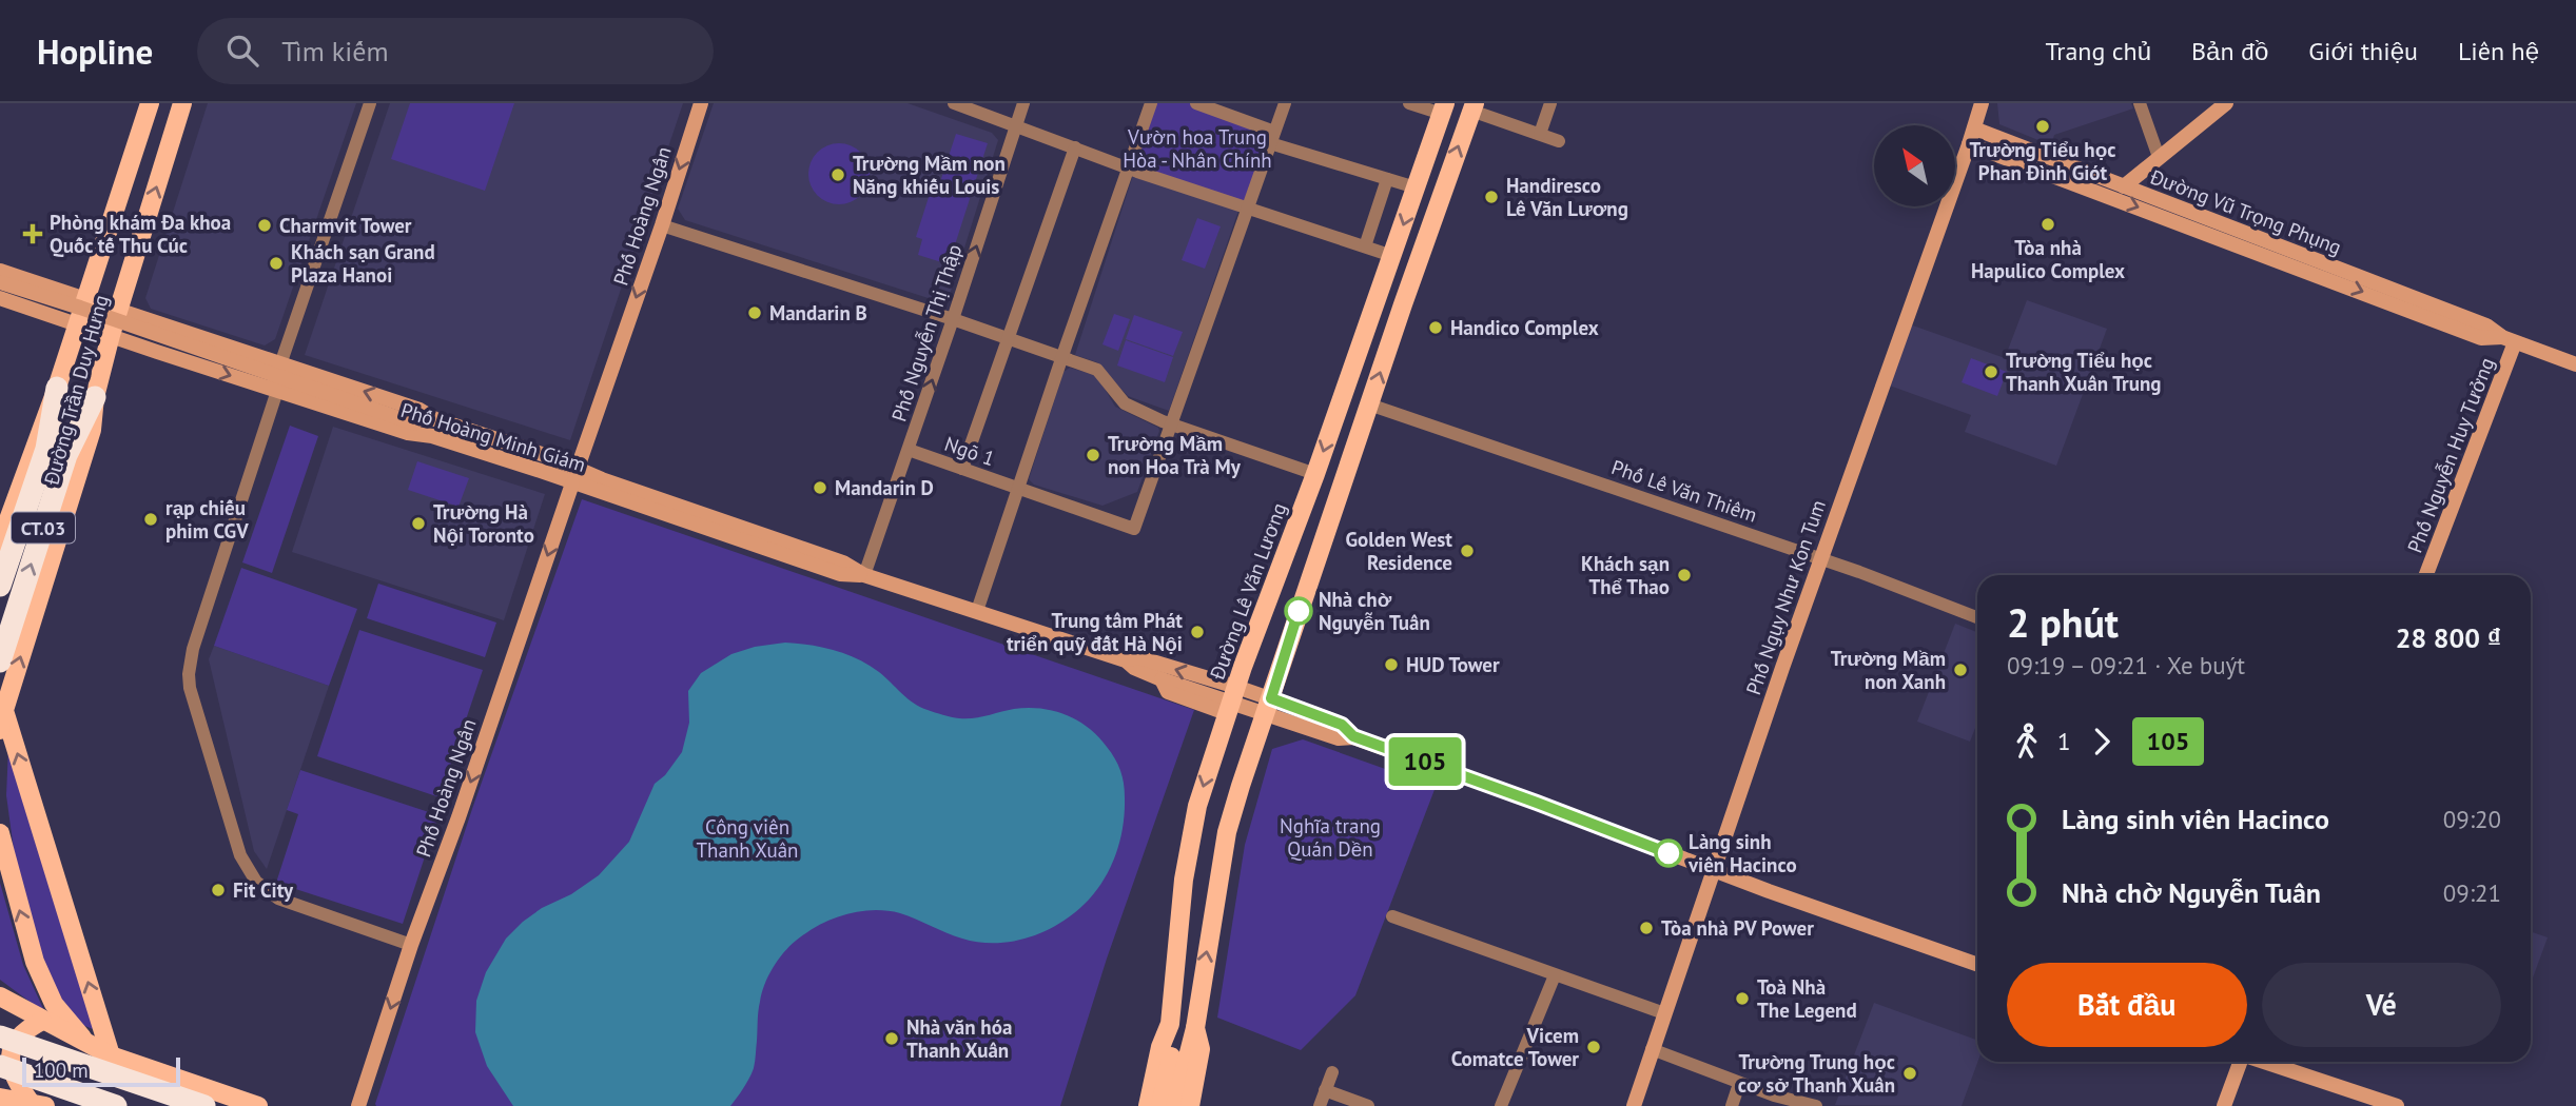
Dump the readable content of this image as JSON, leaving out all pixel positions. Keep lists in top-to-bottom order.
{
  "streets": {
    "highway": ["CT.03"],
    "main road": ["Đường Trần Duy Hưng", "Đường Lê Văn Lương"],
    "street": [
      "Đường Vũ Trọng Phụng",
      "Phố Hoàng Ngân",
      "Phố Nguyễn Thị Thập",
      "Phố Hoàng Minh Giám",
      "Ngõ 1",
      "Phố Nguyễn Huy Tưởng",
      "Phố Lê Văn Thiêm",
      "Phố Ngụy Như Kon Tum"
    ]
  },
  "crossings": [
    ["Đường Vũ Trọng Phụng", "Phố Nguyễn Huy Tưởng"],
    ["Đường Vũ Trọng Phụng", "Phố Ngụy Như Kon Tum"],
    ["Phố Hoàng Ngân", "Phố Hoàng Minh Giám"],
    ["Phố Nguyễn Thị Thập", "Phố Hoàng Minh Giám"],
    ["Phố Nguyễn Thị Thập", "Ngõ 1"],
    ["Đường Trần Duy Hưng", "Phố Hoàng Minh Giám"],
    ["Đường Trần Duy Hưng", "CT.03"],
    ["Phố Hoàng Minh Giám", "Đường Lê Văn Lương"],
    ["Phố Lê Văn Thiêm", "Phố Ngụy Như Kon Tum"]
  ],
  "one_way": ["Phố Hoàng Ngân"],
  "parks": ["Vườn hoa Trung Hòa - Nhân Chính", "Nghĩa trang Quán Dền", "Công viên Thanh Xuân"],
  "places": {
    "other": [
      "Trường Tiểu học Phan Đình Giót",
      "Trường Mầm non Năng khiếu Louis",
      "Handiresco Lê Văn Lương",
      "Tòa nhà Hapulico Complex",
      "Charmvit Tower",
      "Khách sạn Grand Plaza Hanoi",
      "Mandarin B",
      "Handico Complex",
      "Trường Tiểu học Thanh Xuân Trung",
      "Trường Mầm non Hoa Trà My",
      "Mandarin D",
      "rạp chiếu phim CGV",
      "Trường Hà Nội Toronto",
      "Golden West Residence",
      "Khách sạn Thể Thao",
      "Nhà chờ Nguyễn Tuân",
      "Trung tâm Phát triển quỹ đất Hà Nội",
      "HUD Tower",
      "Trường Mầm non Xanh",
      "Làng sinh viên Hacinco",
      "Fit City",
      "Tòa nhà PV Power",
      "Toà Nhà The Legend",
      "Nhà văn hóa Thanh Xuân",
      "Vicem Comatce Tower",
      "Trường Trung học cơ sở Thanh Xuân"
    ],
    "health": ["Phòng khám Đa khoa Quốc tế Thu Cúc"]
  },
  "lines": ["bus line 105"],
  "scale_bar": "100 m",
  "north": "top left",
  "page": {
    "header": "Hopline",
    "search": "Tìm kiếm",
    "nav": [
      "Trang chủ",
      "Bản đồ",
      "Giới thiệu",
      "Liên hệ"
    ],
    "on_map": "105",
    "heading": ["2 phút", "09:19 – 09:21 · Xe buýt", "28 800 ₫"],
    "legs": ["1", "105"],
    "list": [
      {
        "name": "Làng sinh viên Hacinco",
        "value": "09:20"
      },
      {
        "name": "Nhà chờ Nguyễn Tuân",
        "value": "09:21"
      }
    ],
    "buttons": ["Bắt đầu", "Vé"],
    "scale": "100 m"
  }
}
